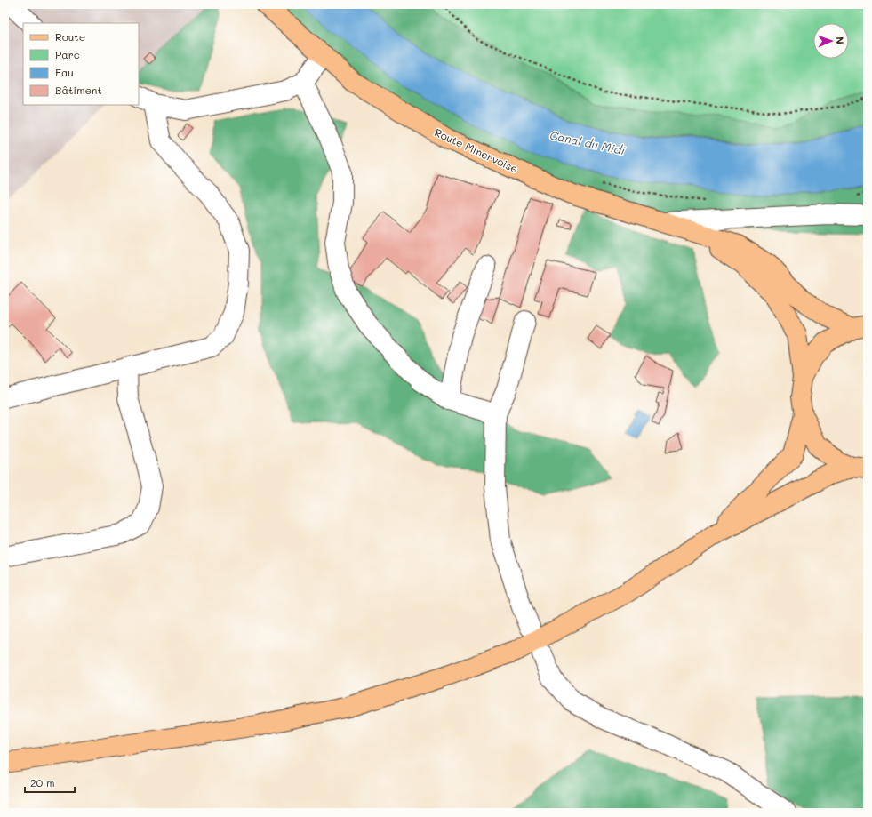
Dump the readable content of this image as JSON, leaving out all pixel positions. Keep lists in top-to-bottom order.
{
  "streets": {
    "main road": ["Route Minervoise"]
  },
  "water": ["Canal du Midi"],
  "legend": [
    "Route",
    "Parc",
    "Eau",
    "Bâtiment"
  ],
  "scale_bar": "20 m",
  "north": "right"
}
